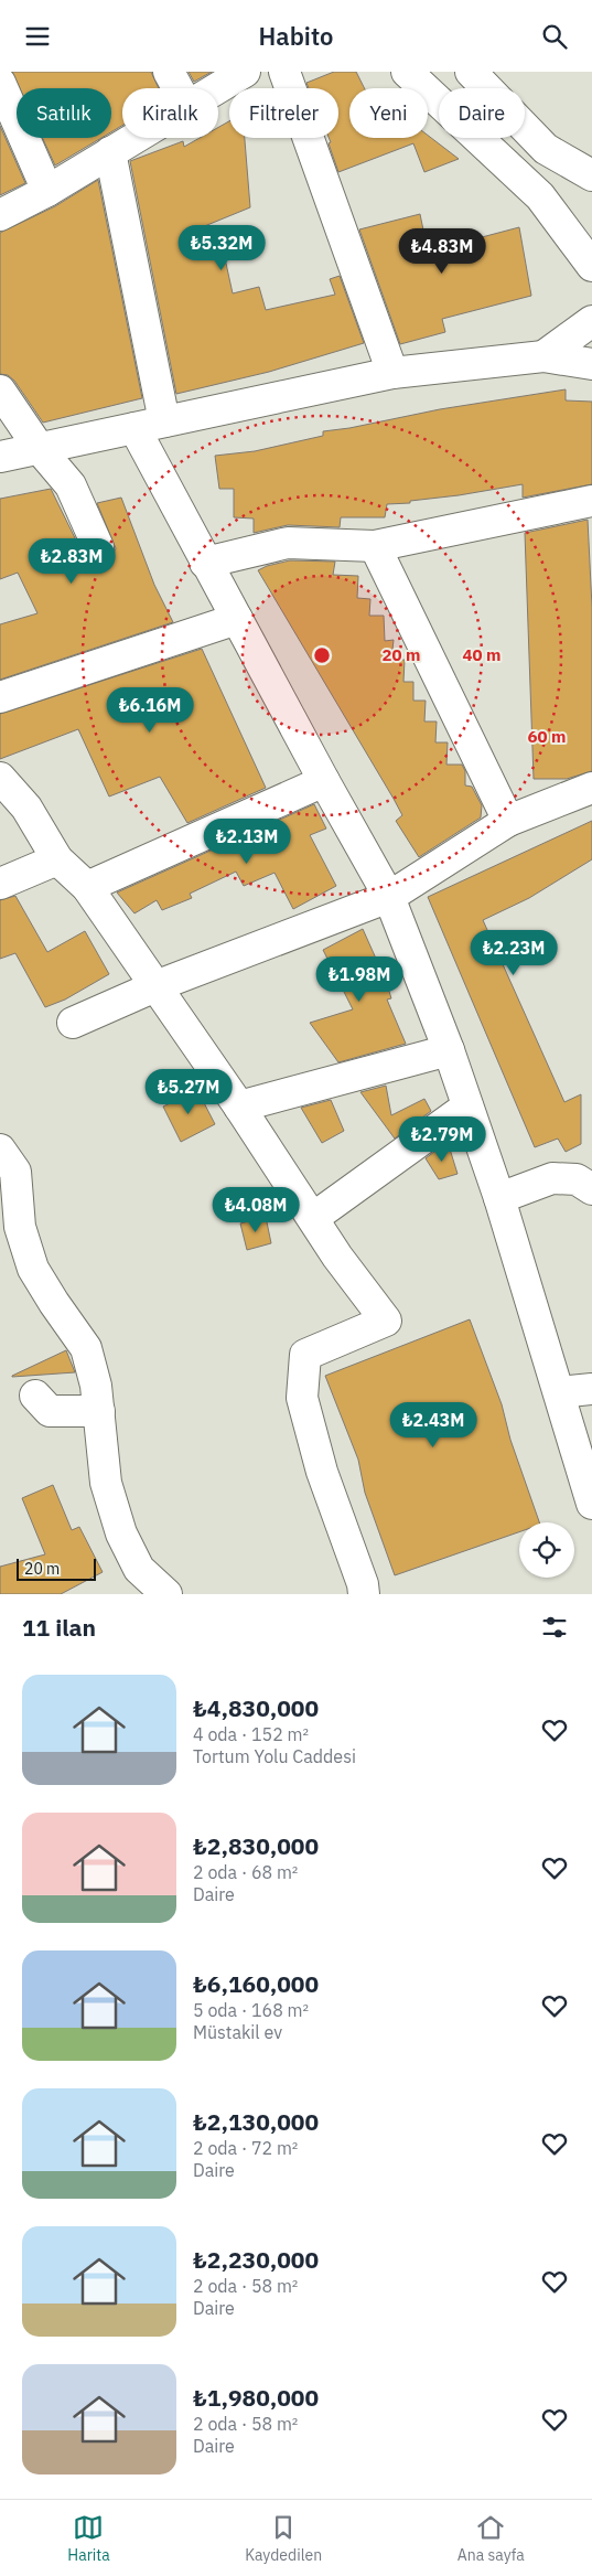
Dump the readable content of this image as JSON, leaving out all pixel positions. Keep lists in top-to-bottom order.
{
  "scale_bar": "20 m",
  "page": {
    "header": "Habito",
    "chip": [
      "Satılık",
      "Kiralık",
      "Filtreler",
      "Yeni",
      "Daire"
    ],
    "price": [
      "₺5.32M",
      "₺4.83M",
      "₺2.83M",
      "₺6.16M",
      "₺2.13M",
      "₺2.23M",
      "₺1.98M",
      "₺5.27M",
      "₺2.79M",
      "₺4.08M",
      "₺2.43M"
    ],
    "scale": "20 m",
    "heading": "11 ilan",
    "list": [
      {
        "name": "₺4,830,000",
        "note": "4 oda · 152 m² · Tortum Yolu Caddesi"
      },
      {
        "name": "₺2,830,000",
        "note": "2 oda · 68 m² · Daire"
      },
      {
        "name": "₺6,160,000",
        "note": "5 oda · 168 m² · Müstakil ev"
      },
      {
        "name": "₺2,130,000",
        "note": "2 oda · 72 m² · Daire"
      },
      {
        "name": "₺2,230,000",
        "note": "2 oda · 58 m² · Daire"
      },
      {
        "name": "₺1,980,000",
        "note": "2 oda · 58 m² · Daire"
      }
    ],
    "tabs": ["Harita", "Kaydedilen", "Ana sayfa"]
  },
  "rings": ["20 m", "40 m", "60 m"]
}
